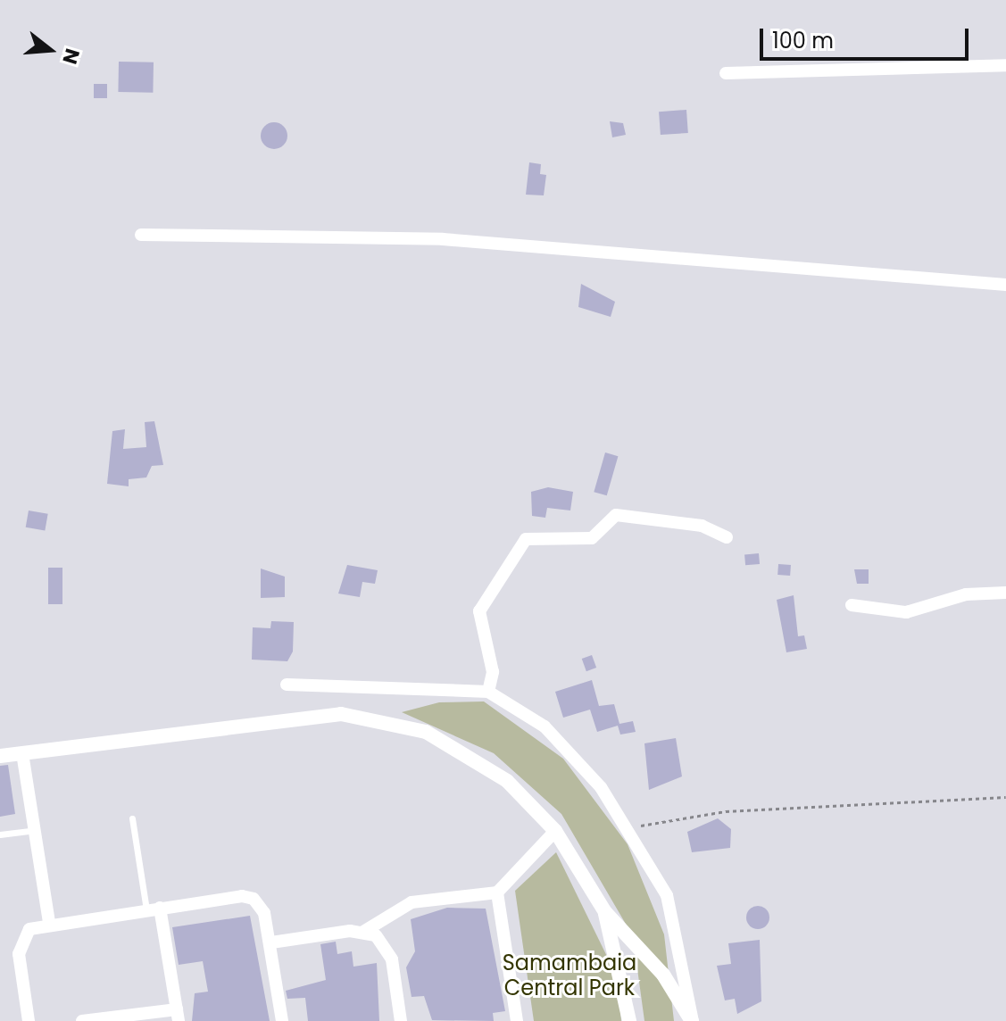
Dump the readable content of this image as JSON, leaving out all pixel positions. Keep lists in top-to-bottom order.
{
  "parks": ["Samambaia Central Park"],
  "scale_bar": "100 m",
  "north": "right"
}
